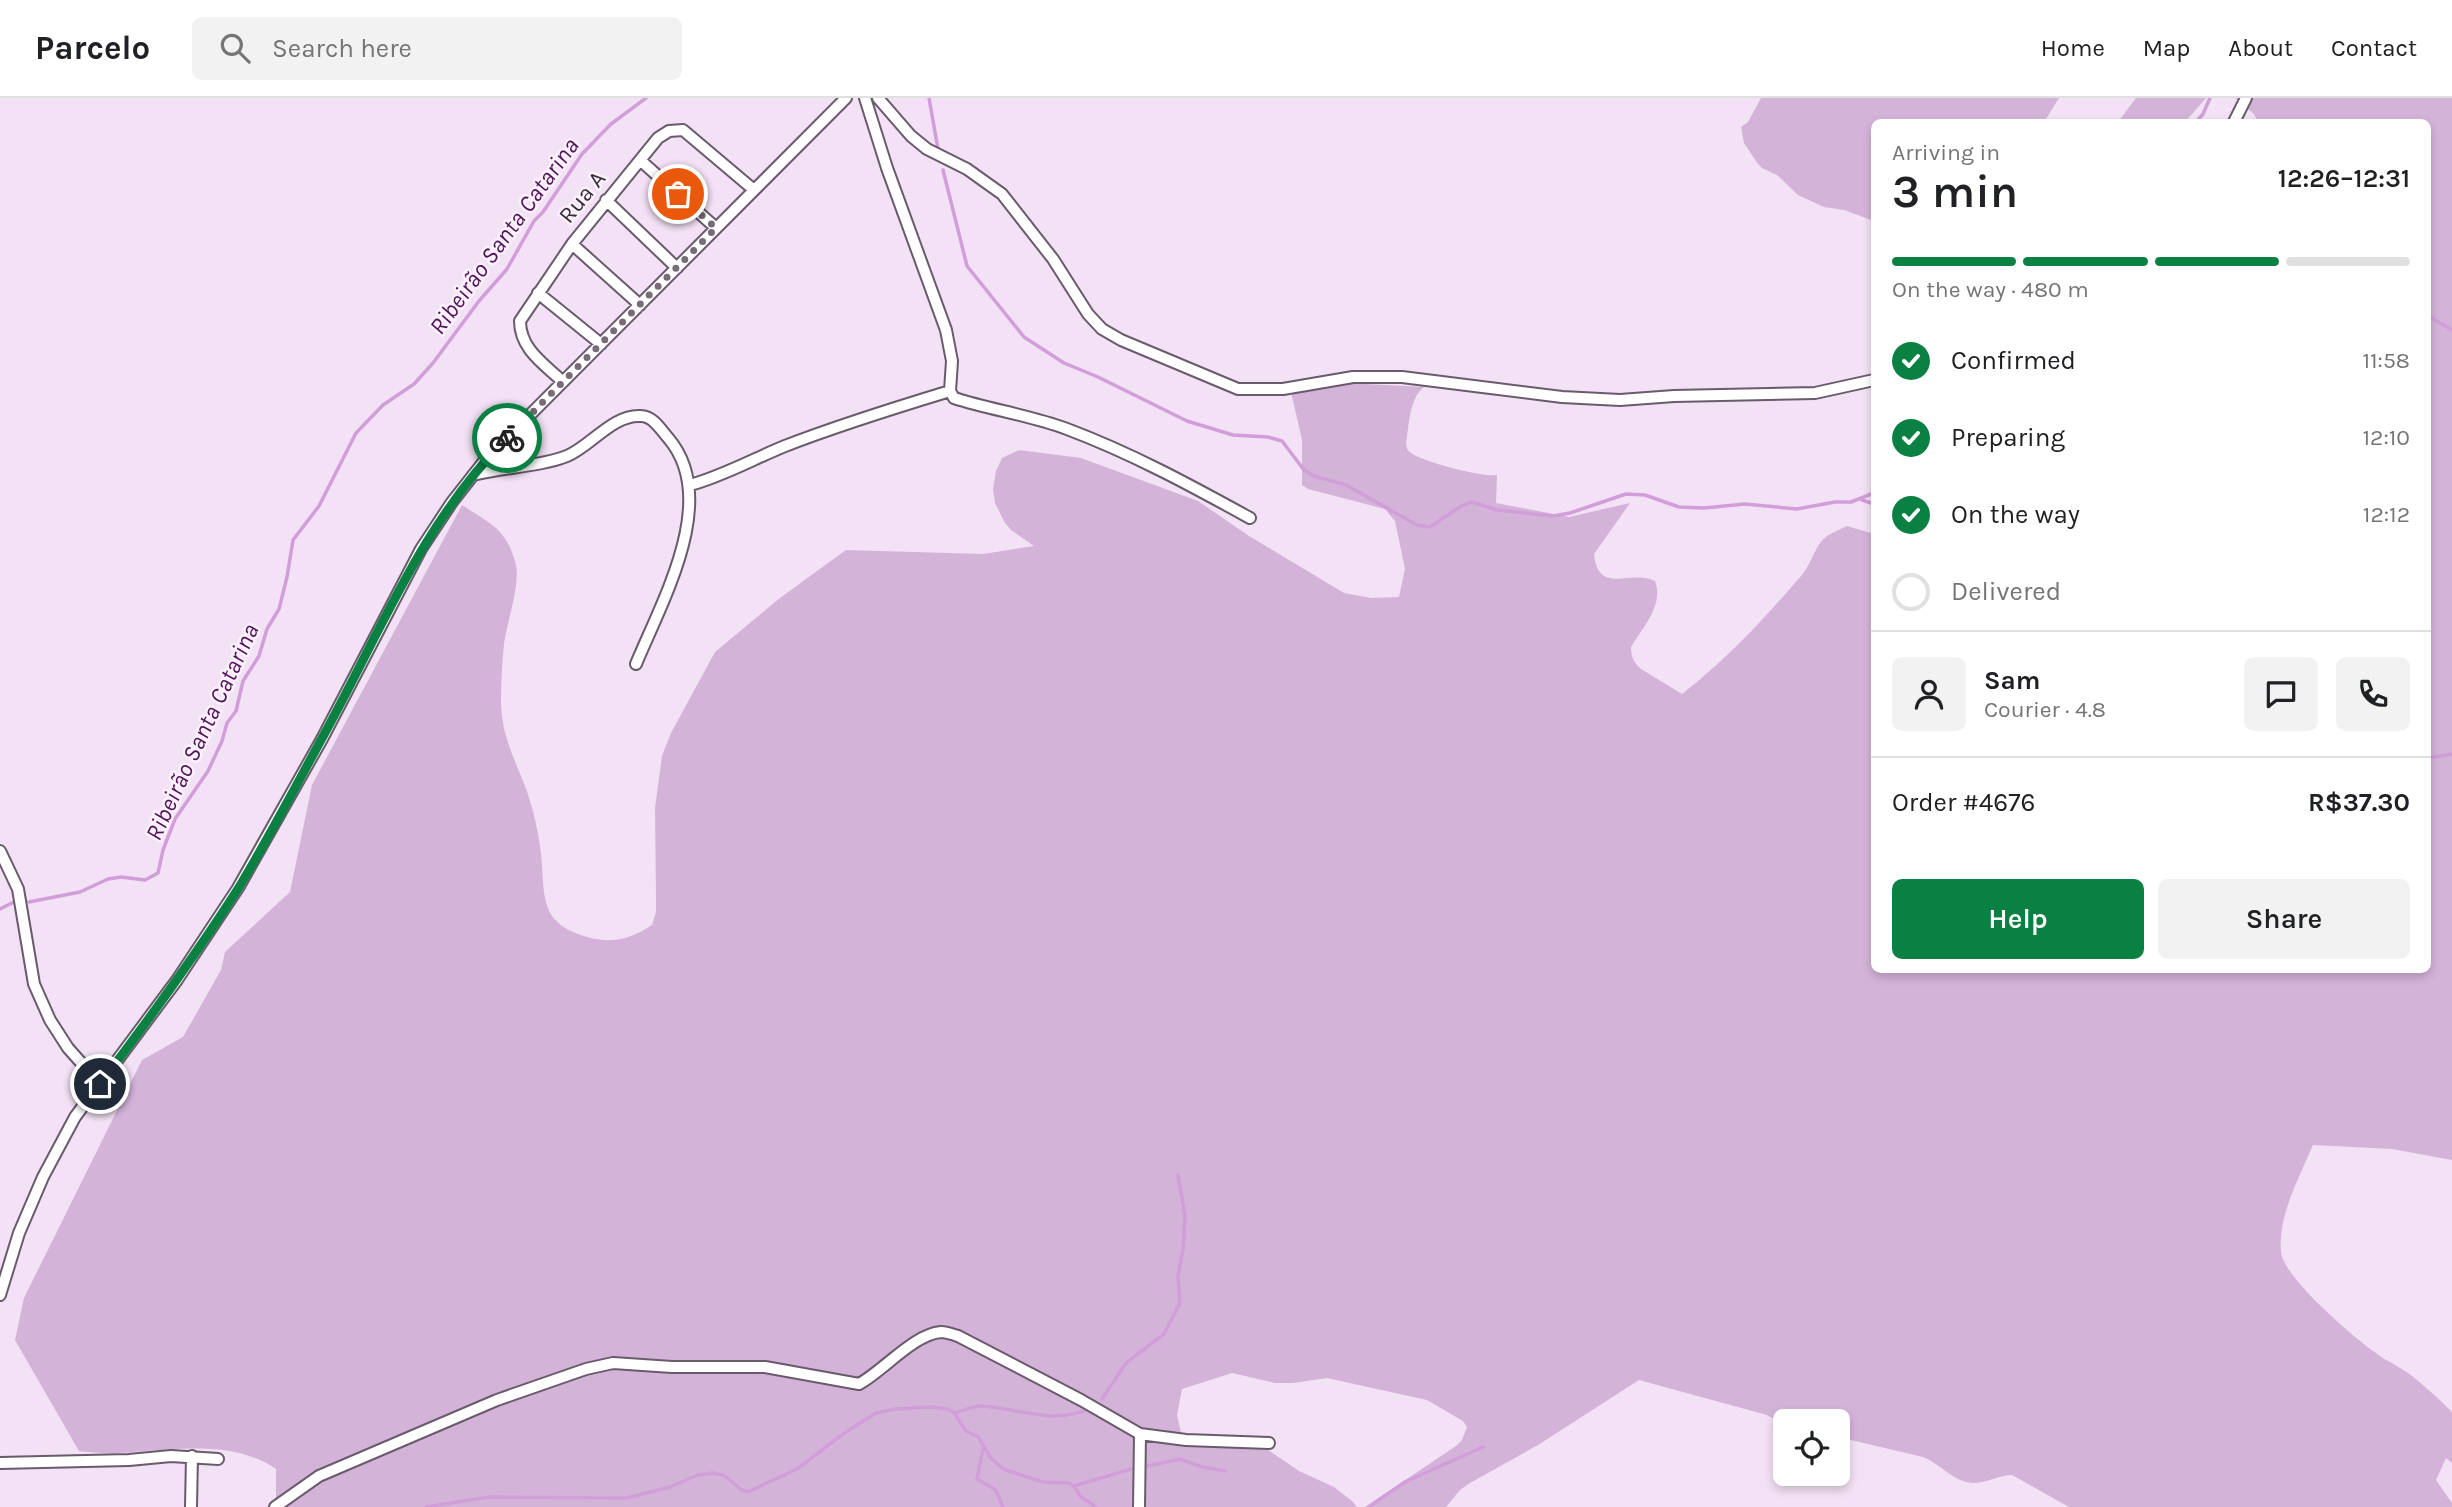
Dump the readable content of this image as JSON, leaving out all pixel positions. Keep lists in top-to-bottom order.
{
  "streets": {
    "street": ["Rua A"]
  },
  "water": ["Ribeirão Santa Catarina"],
  "page": {
    "header": "Parcelo",
    "search": "Search here",
    "nav": [
      "Home",
      "Map",
      "About",
      "Contact"
    ],
    "heading": ["3 min", "Arriving in", "12:26–12:31"],
    "panel": [
      "Sam",
      "Courier · 4.8",
      "Order #4676",
      "R$37.30"
    ],
    "bar": "On the way · 480 m",
    "list": [
      ["Confirmed", "11:58"],
      ["Preparing", "12:10"],
      ["On the way", "12:12"],
      "Delivered"
    ],
    "buttons": ["Help", "Share"]
  }
}
